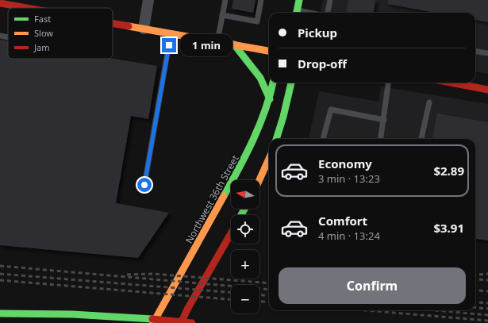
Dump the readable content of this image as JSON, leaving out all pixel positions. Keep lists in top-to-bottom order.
{
  "streets": {
    "main road": ["Northwest 36th Street"]
  },
  "legend": ["Fast", "Slow", "Jam"],
  "north": "left",
  "page": {
    "banner": ["Pickup", "Drop-off"],
    "bubble": "1 min",
    "list": [
      {
        "name": "Economy",
        "note": "3 min · 13:23",
        "value": "$2.89"
      },
      {
        "name": "Comfort",
        "note": "4 min · 13:24",
        "value": "$3.91"
      }
    ],
    "map_buttons": ["+", "−"],
    "buttons": "Confirm"
  }
}
